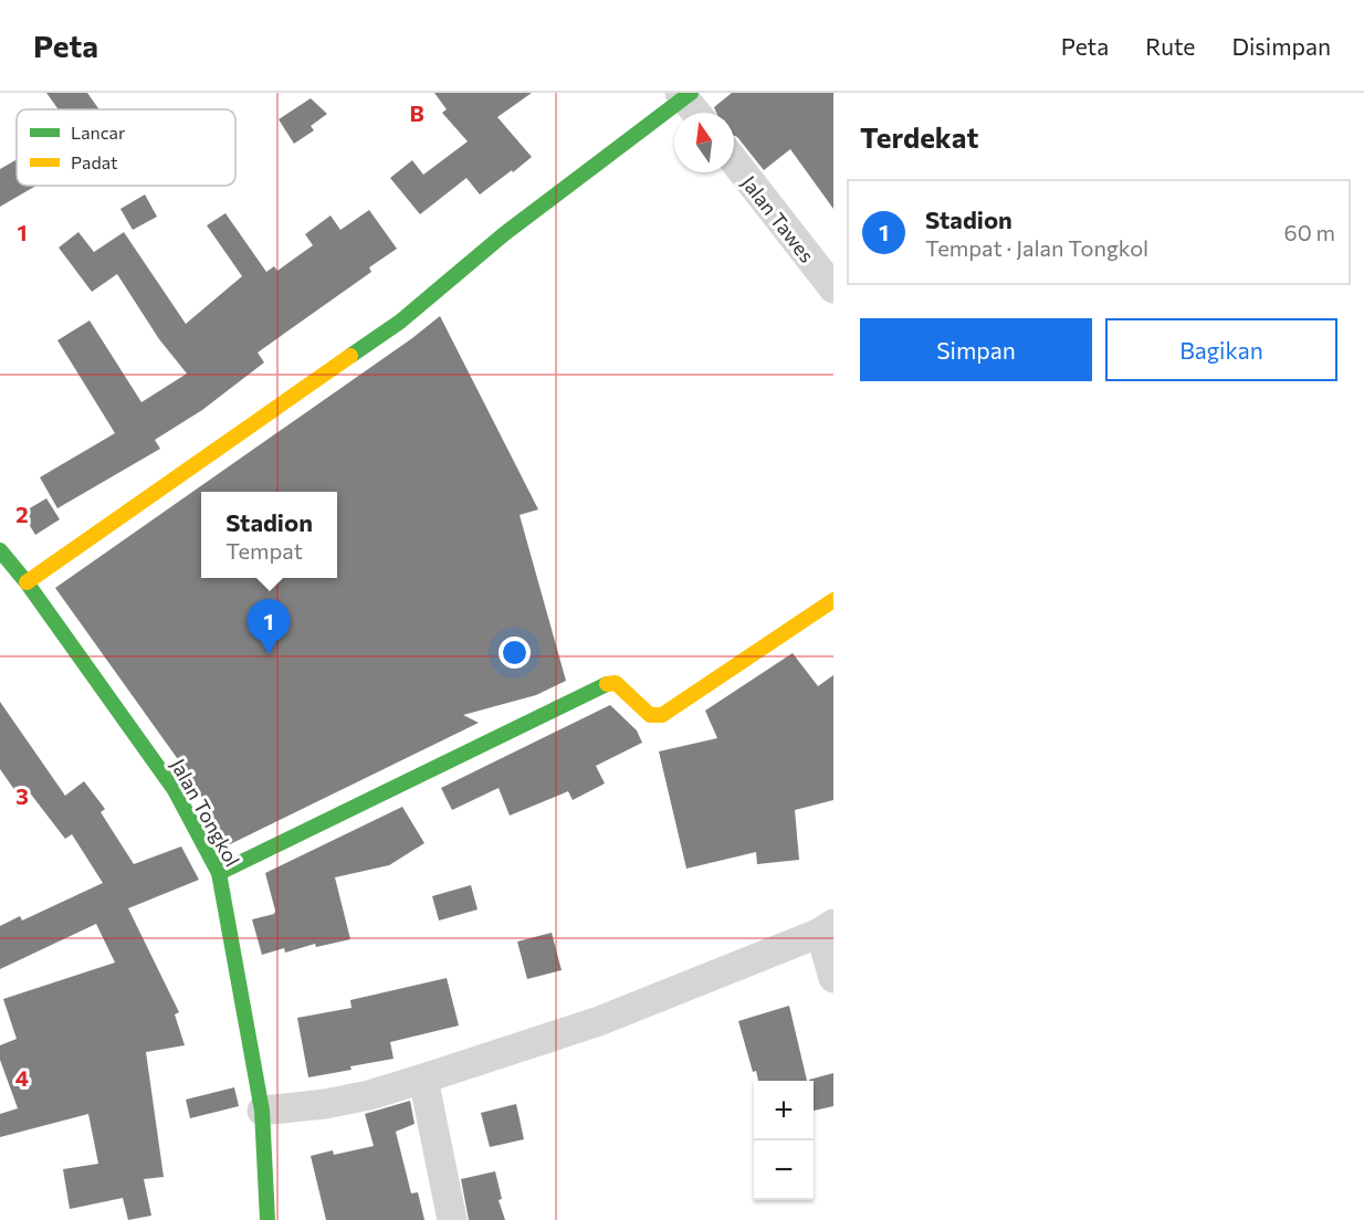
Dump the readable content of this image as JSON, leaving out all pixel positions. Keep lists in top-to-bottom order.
{
  "streets": {
    "street": ["Jalan Tawes", "Jalan Tongkol"]
  },
  "legend": ["Lancar", "Padat"],
  "north": "top",
  "page": {
    "header": "Peta",
    "nav": ["Peta", "Rute", "Disimpan"],
    "heading": "Terdekat",
    "list": [
      {
        "mark": "1",
        "name": "Stadion",
        "note": "Tempat · Jalan Tongkol",
        "value": "60 m"
      }
    ],
    "buttons": ["Simpan", "Bagikan"],
    "popup": ["Stadion", "Tempat"],
    "pins": "1",
    "map_buttons": ["+", "−"]
  },
  "grid": {
    "columns": ["B"],
    "rows": [
      "1",
      "2",
      "3",
      "4"
    ]
  }
}
